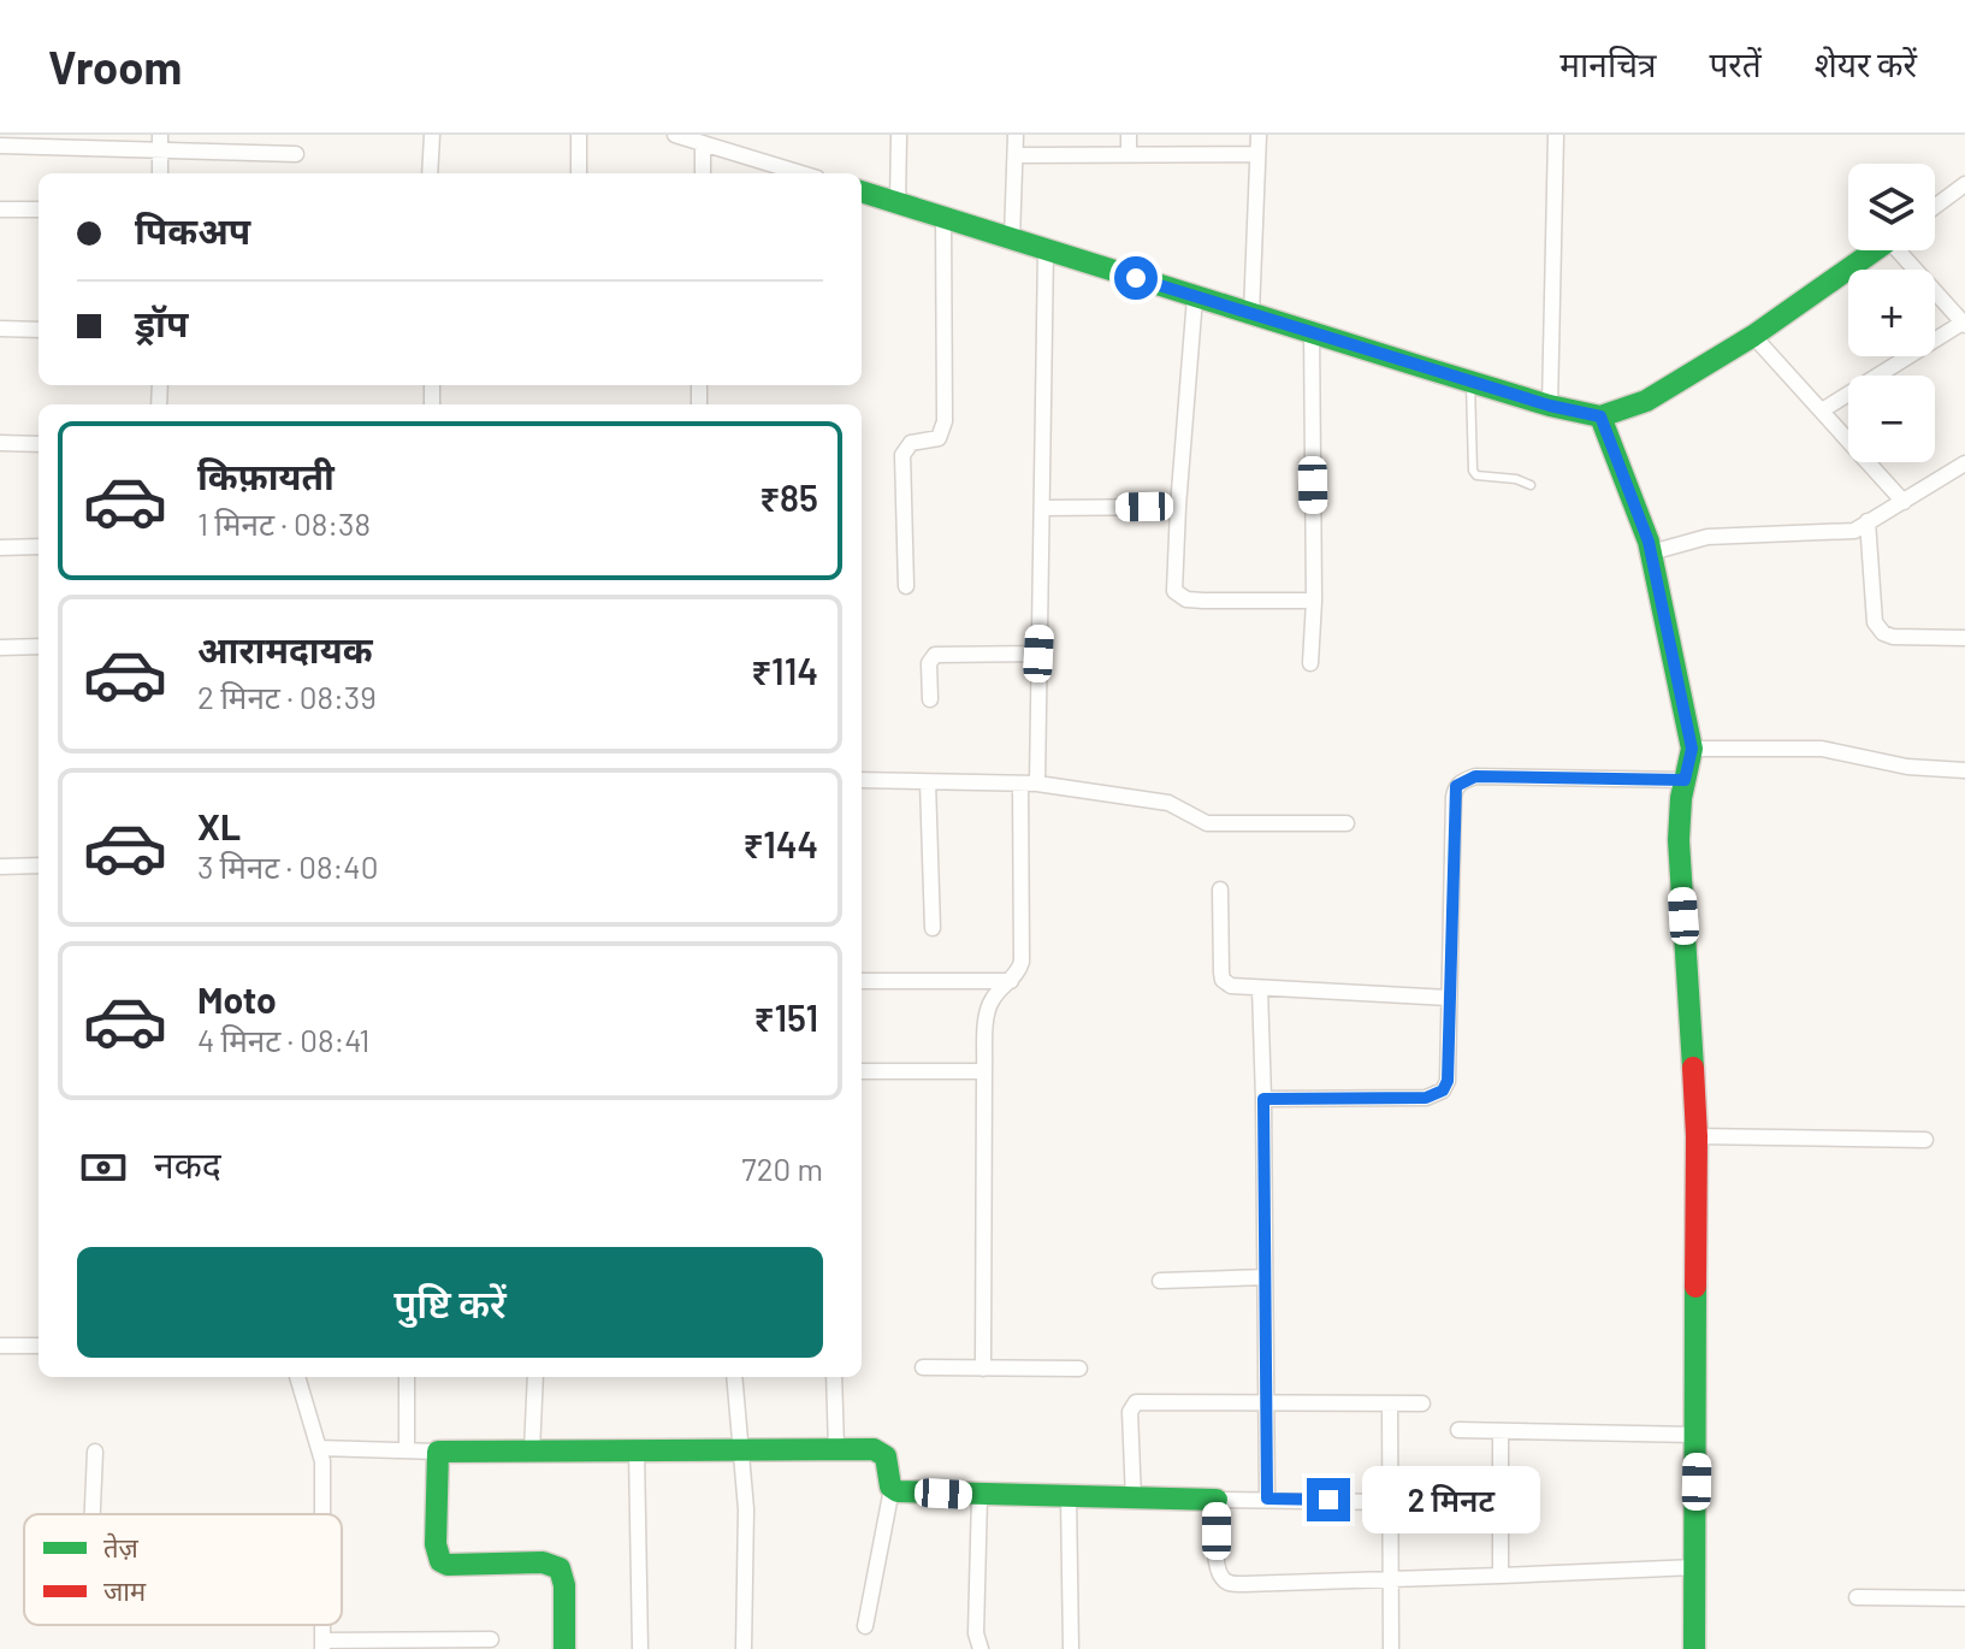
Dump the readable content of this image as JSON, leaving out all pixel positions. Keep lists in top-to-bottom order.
{
  "legend": ["तेज़", "जाम"],
  "page": {
    "header": "Vroom",
    "nav": ["मानचित्र", "परतें", "शेयर करें"],
    "map_buttons": ["+", "−"],
    "banner": ["पिकअप", "ड्रॉप"],
    "list": [
      {
        "name": "किफ़ायती",
        "note": "1 मिनट · 08:38",
        "value": "₹85"
      },
      {
        "name": "आरामदायक",
        "note": "2 मिनट · 08:39",
        "value": "₹114"
      },
      {
        "name": "XL",
        "note": "3 मिनट · 08:40",
        "value": "₹144"
      },
      {
        "name": "Moto",
        "note": "4 मिनट · 08:41",
        "value": "₹151"
      }
    ],
    "pay": ["नकद", "720 m"],
    "buttons": "पुष्टि करें",
    "bubble": "2 मिनट"
  }
}
